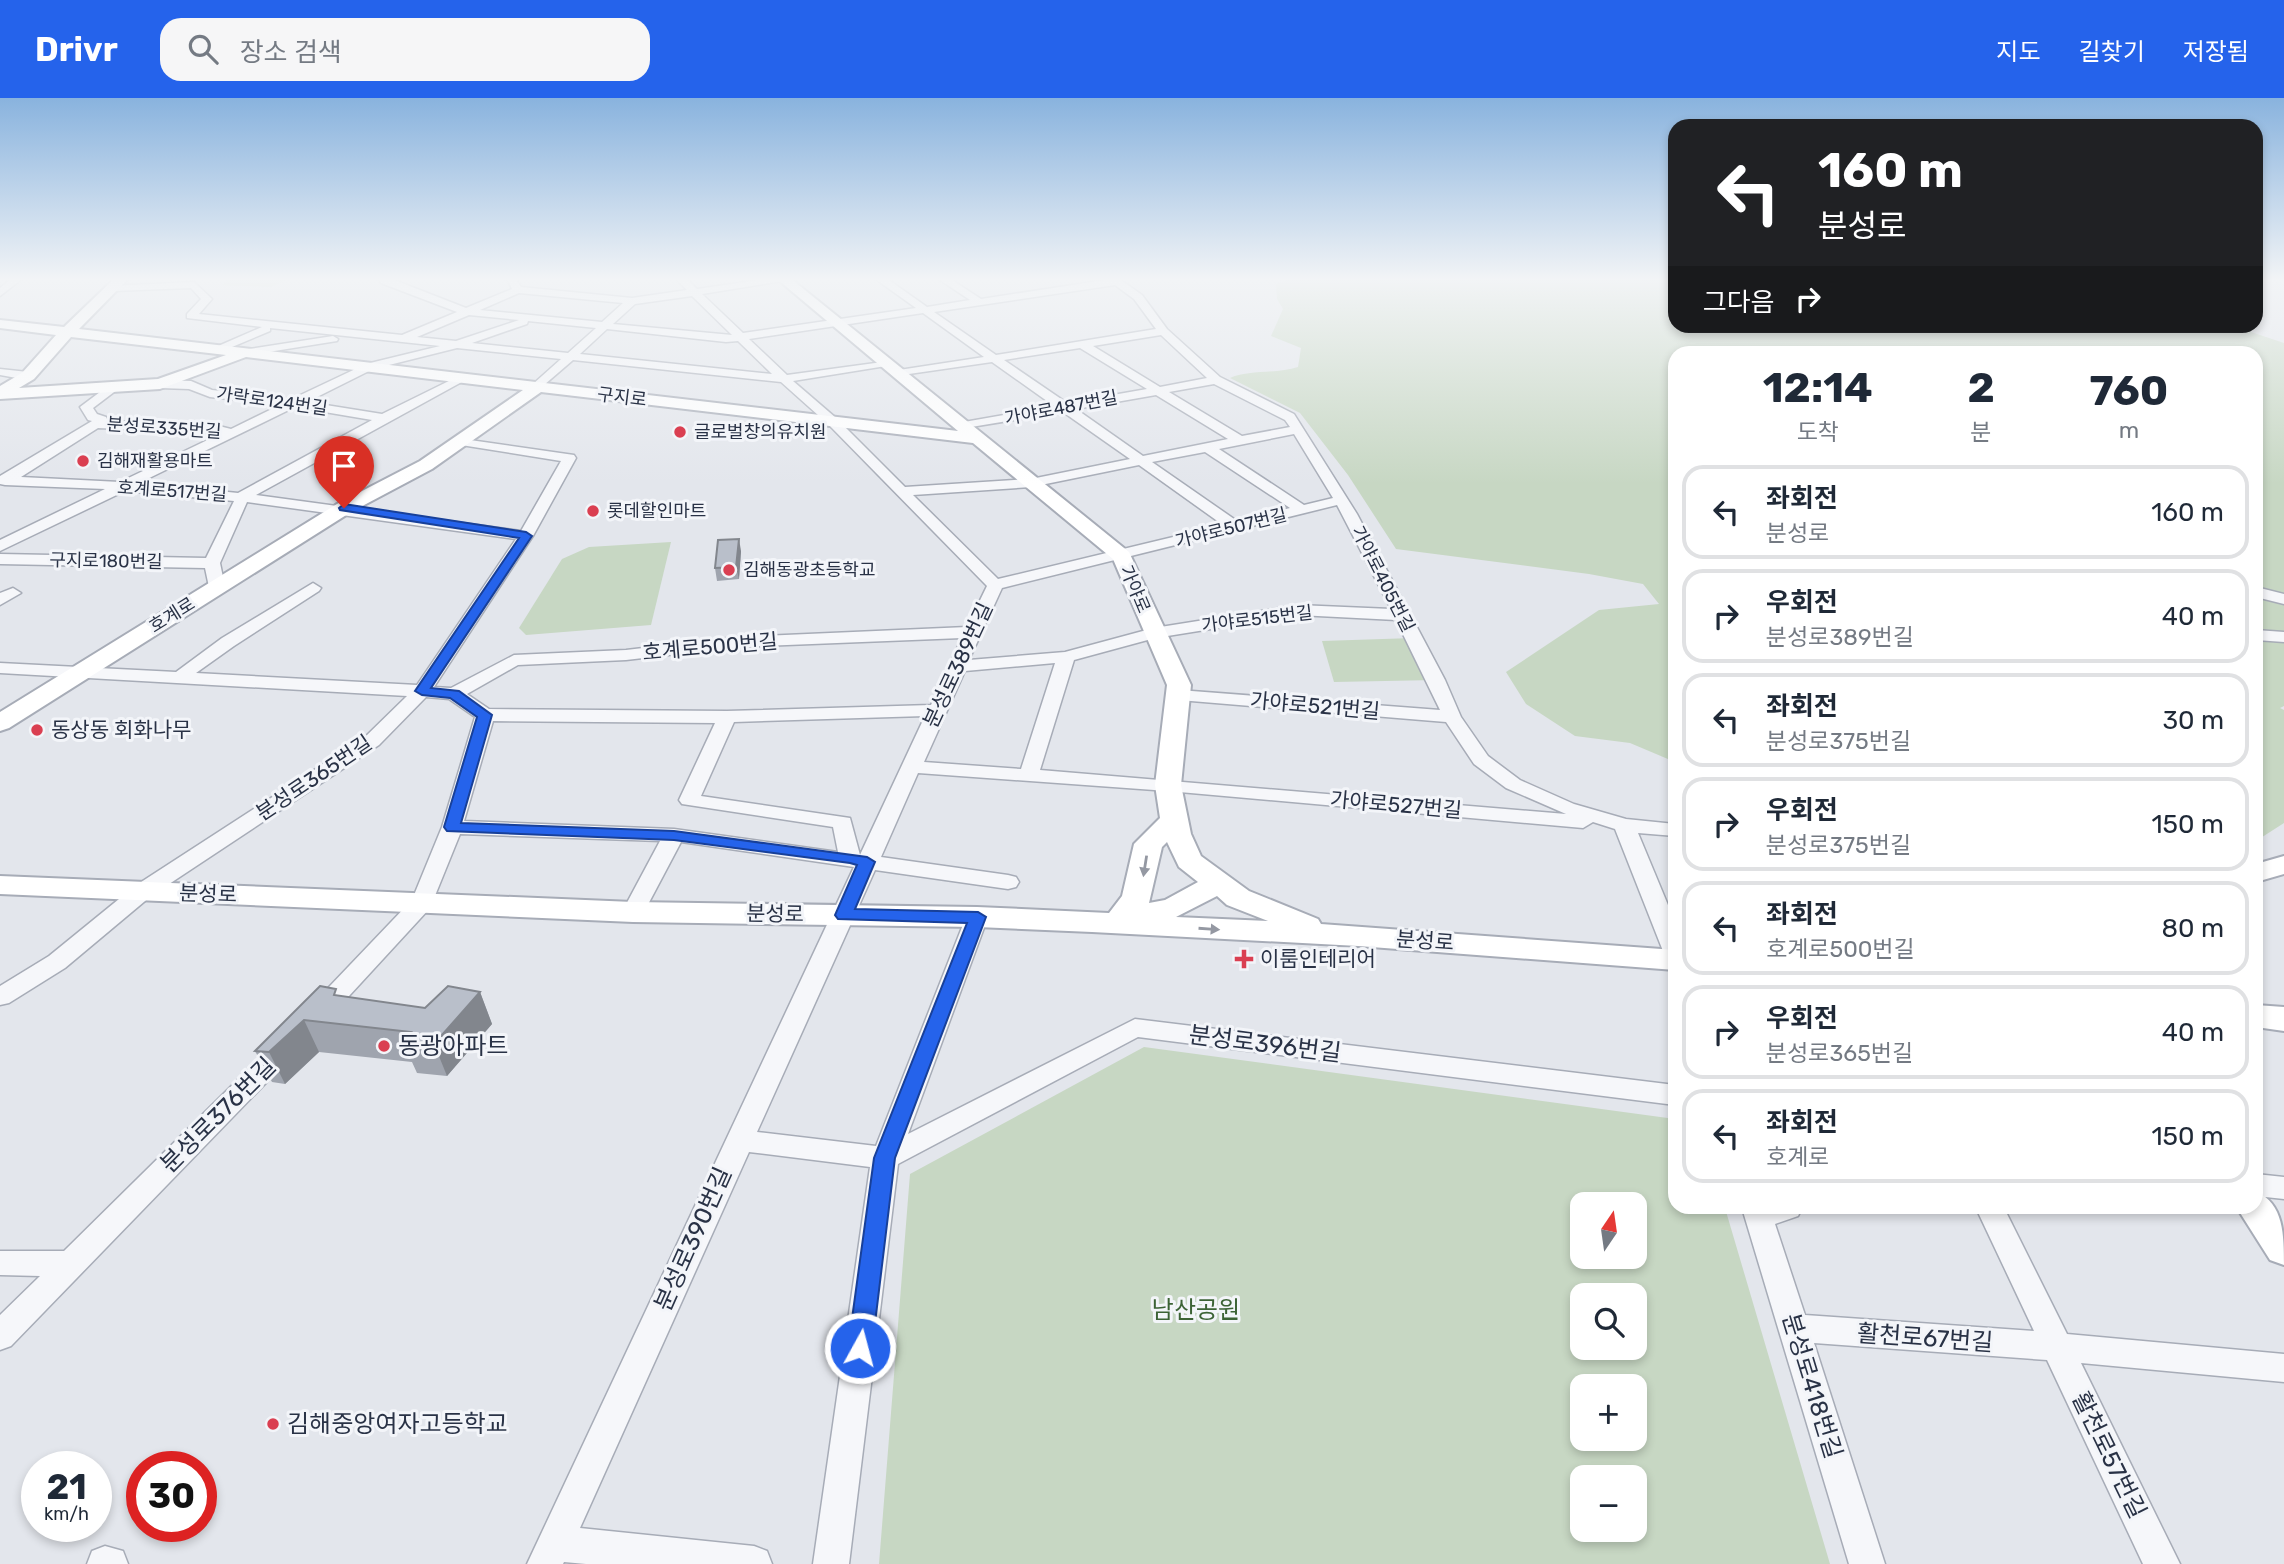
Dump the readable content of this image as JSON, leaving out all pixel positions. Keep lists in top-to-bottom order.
{
  "streets": {
    "main road": [
      "구지로",
      "가락로124번길",
      "가야로",
      "호계로",
      "분성로"
    ],
    "street": [
      "가야로487번길",
      "분성로335번길",
      "호계로517번길",
      "가야로507번길",
      "구지로180번길",
      "가야로405번길",
      "가야로515번길",
      "호계로500번길",
      "분성로389번길",
      "가야로521번길",
      "분성로365번길",
      "가야로527번길",
      "분성로396번길",
      "분성로376번길",
      "분성로390번길",
      "활천로67번길",
      "분성로418번길",
      "활천로57번길"
    ]
  },
  "crossings": [
    ["구지로", "가락로124번길"],
    ["구지로", "가야로487번길"],
    ["구지로", "구지로180번길"],
    ["구지로", "가야로"],
    ["구지로", "호계로"],
    ["가락로124번길", "분성로335번길"],
    ["가락로124번길", "구지로180번길"],
    ["가야로487번길", "가야로405번길"],
    ["가야로487번길", "가야로"],
    ["분성로335번길", "호계로517번길"],
    ["분성로335번길", "구지로180번길"],
    ["호계로517번길", "구지로180번길"],
    ["호계로517번길", "호계로"],
    ["가야로507번길", "가야로405번길"],
    ["가야로507번길", "가야로"],
    ["가야로507번길", "분성로389번길"],
    ["가야로405번길", "가야로515번길"],
    ["가야로405번길", "가야로521번길"],
    ["가야로405번길", "가야로527번길"],
    ["가야로", "가야로515번길"],
    ["가야로", "분성로389번길"],
    ["가야로", "가야로521번길"],
    ["가야로", "가야로527번길"],
    ["가야로", "분성로"],
    ["호계로", "분성로365번길"],
    ["가야로515번길", "분성로389번길"],
    ["호계로500번길", "분성로389번길"],
    ["분성로389번길", "가야로527번길"],
    ["분성로389번길", "분성로"],
    ["분성로389번길", "분성로390번길"],
    ["분성로365번길", "분성로"],
    ["분성로", "분성로376번길"],
    ["분성로", "분성로390번길"],
    ["활천로67번길", "분성로418번길"],
    ["활천로67번길", "활천로57번길"]
  ],
  "parks": ["남산공원"],
  "places": {
    "other": [
      "글로벌창의유치원",
      "김해재활용마트",
      "롯데할인마트",
      "김해동광초등학교",
      "동상동 회화나무",
      "동광아파트",
      "김해중앙여자고등학교"
    ],
    "health": ["이룸인테리어"]
  },
  "north": "top",
  "page": {
    "header": "Drivr",
    "search": "장소 검색",
    "nav": ["지도", "길찾기", "저장됨"],
    "turn": ["160 m", "분성로"],
    "then": "그다음",
    "eta": [
      "12:14",
      "도착",
      "2",
      "분",
      "760",
      "m"
    ],
    "list": [
      {
        "name": "좌회전",
        "note": "분성로",
        "value": "160 m"
      },
      {
        "name": "우회전",
        "note": "분성로389번길",
        "value": "40 m"
      },
      {
        "name": "좌회전",
        "note": "분성로375번길",
        "value": "30 m"
      },
      {
        "name": "우회전",
        "note": "분성로375번길",
        "value": "150 m"
      },
      {
        "name": "좌회전",
        "note": "호계로500번길",
        "value": "80 m"
      },
      {
        "name": "우회전",
        "note": "분성로365번길",
        "value": "40 m"
      },
      {
        "name": "좌회전",
        "note": "호계로",
        "value": "150 m"
      }
    ],
    "map_buttons": ["+", "−"],
    "speed": "21 km/h",
    "limit": "30"
  }
}
